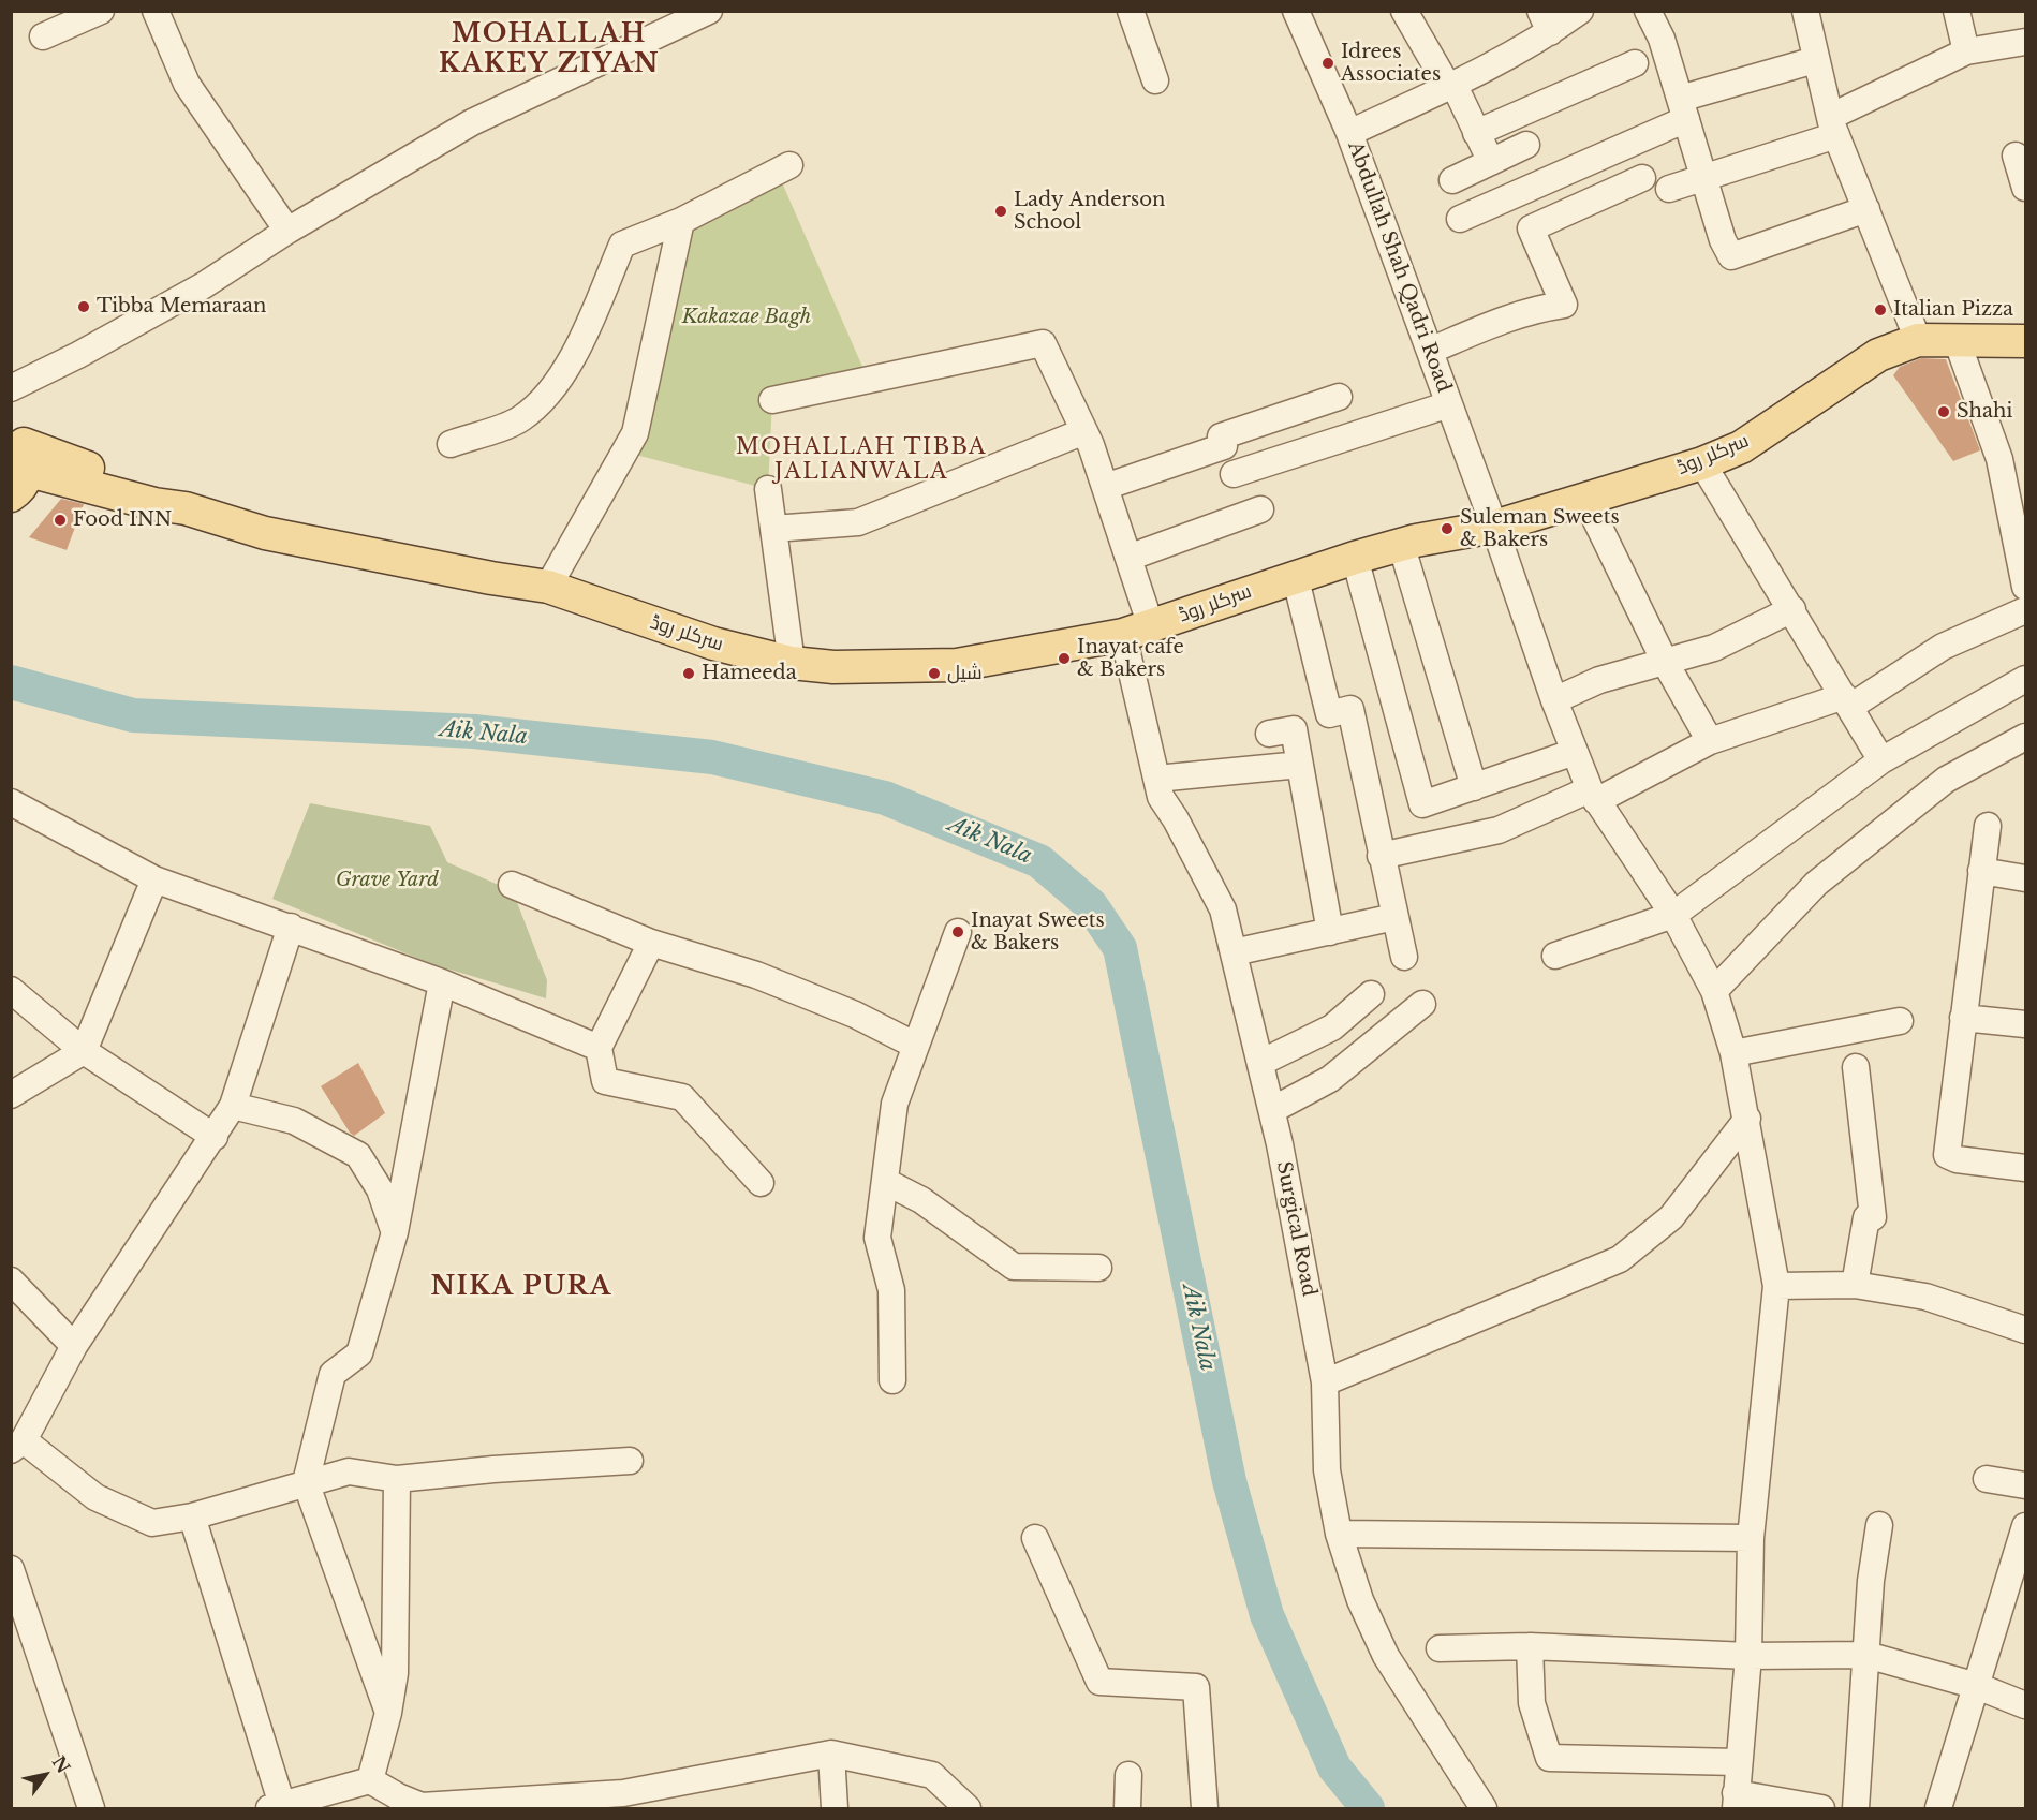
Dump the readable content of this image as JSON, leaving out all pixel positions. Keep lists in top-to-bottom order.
{
  "streets": {
    "main road": ["سرکلر روڈ"],
    "street": ["Abdullah Shah Qadri Road", "Surgical Road"]
  },
  "crossings": [
    ["Abdullah Shah Qadri Road", "سرکلر روڈ"],
    ["سرکلر روڈ", "Surgical Road"]
  ],
  "districts": ["MOHALLAH KAKEY ZIYAN", "MOHALLAH TIBBA JALIANWALA", "NIKA PURA"],
  "water": ["Aik Nala"],
  "parks": ["Kakazae Bagh", "Grave Yard"],
  "places": [
    "Idrees Associates",
    "Lady Anderson School",
    "Tibba Memaraan",
    "Italian Pizza",
    "Shahi",
    "Food INN",
    "Suleman Sweets & Bakers",
    "Inayat cafe & Bakers",
    "Hameeda",
    "شیل",
    "Inayat Sweets & Bakers"
  ],
  "north": "top right"
}
